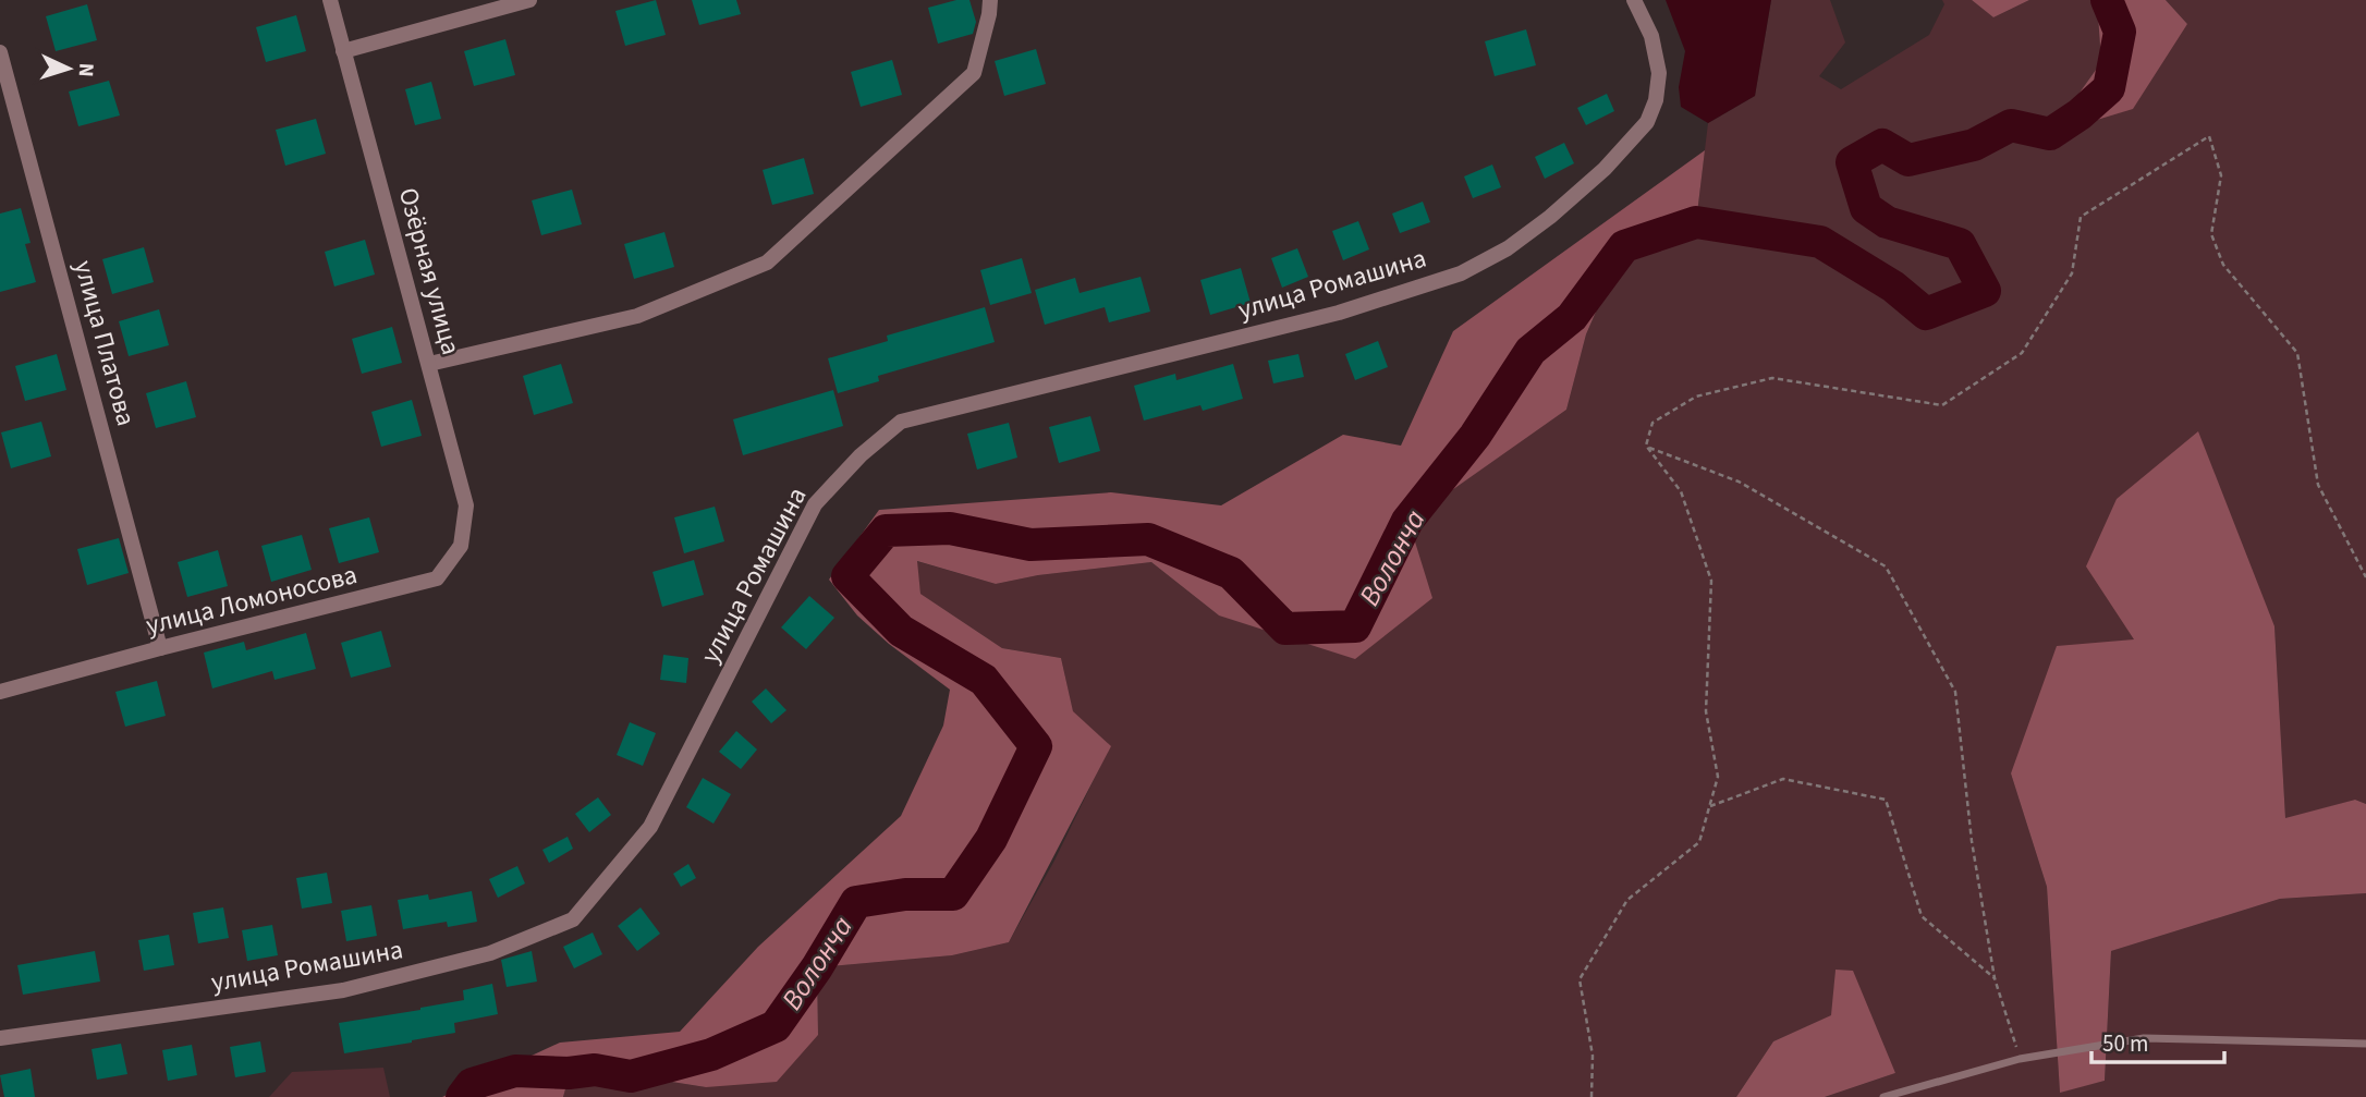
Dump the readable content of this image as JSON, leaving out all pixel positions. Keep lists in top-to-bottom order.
{
  "streets": {
    "street": [
      "Озёрная улица",
      "улица Ромашина",
      "улица Платова",
      "улица Ломоносова"
    ]
  },
  "crossings": [
    ["Озёрная улица", "улица Ломоносова"],
    ["улица Платова", "улица Ломоносова"]
  ],
  "water": ["Волонча"],
  "scale_bar": "50 m",
  "north": "right"
}
